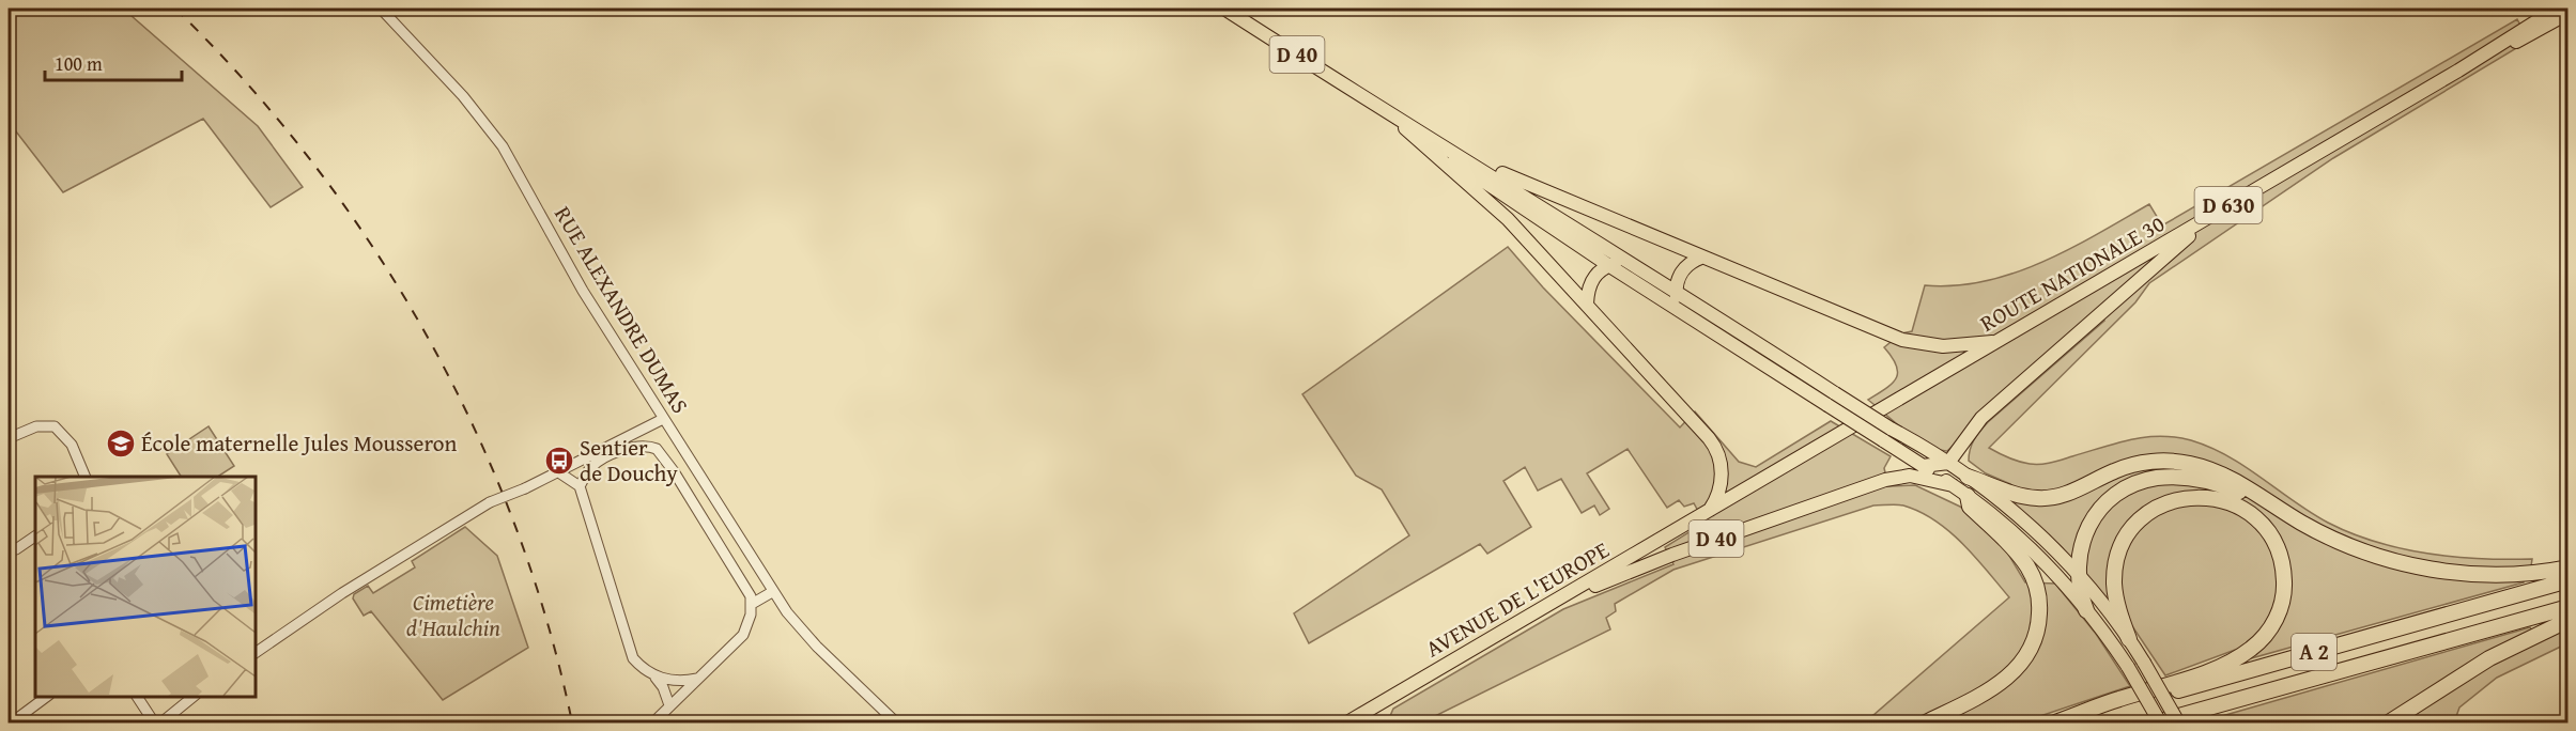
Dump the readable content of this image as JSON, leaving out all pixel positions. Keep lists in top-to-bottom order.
{
  "streets": {
    "highway": ["A 2"],
    "main road": [
      "D 40",
      "D 630",
      "ROUTE NATIONALE 30",
      "AVENUE DE L'EUROPE"
    ],
    "street": ["RUE ALEXANDRE DUMAS"]
  },
  "crossings": [
    ["D 40", "ROUTE NATIONALE 30"],
    ["D 40", "AVENUE DE L'EUROPE"],
    ["D 40", "A 2"],
    ["ROUTE NATIONALE 30", "AVENUE DE L'EUROPE"]
  ],
  "parks": ["Cimetière d'Haulchin"],
  "places": {
    "school or university": ["École maternelle Jules Mousseron"],
    "bus stop": ["Sentier de Douchy"]
  },
  "scale_bar": "100 m"
}
